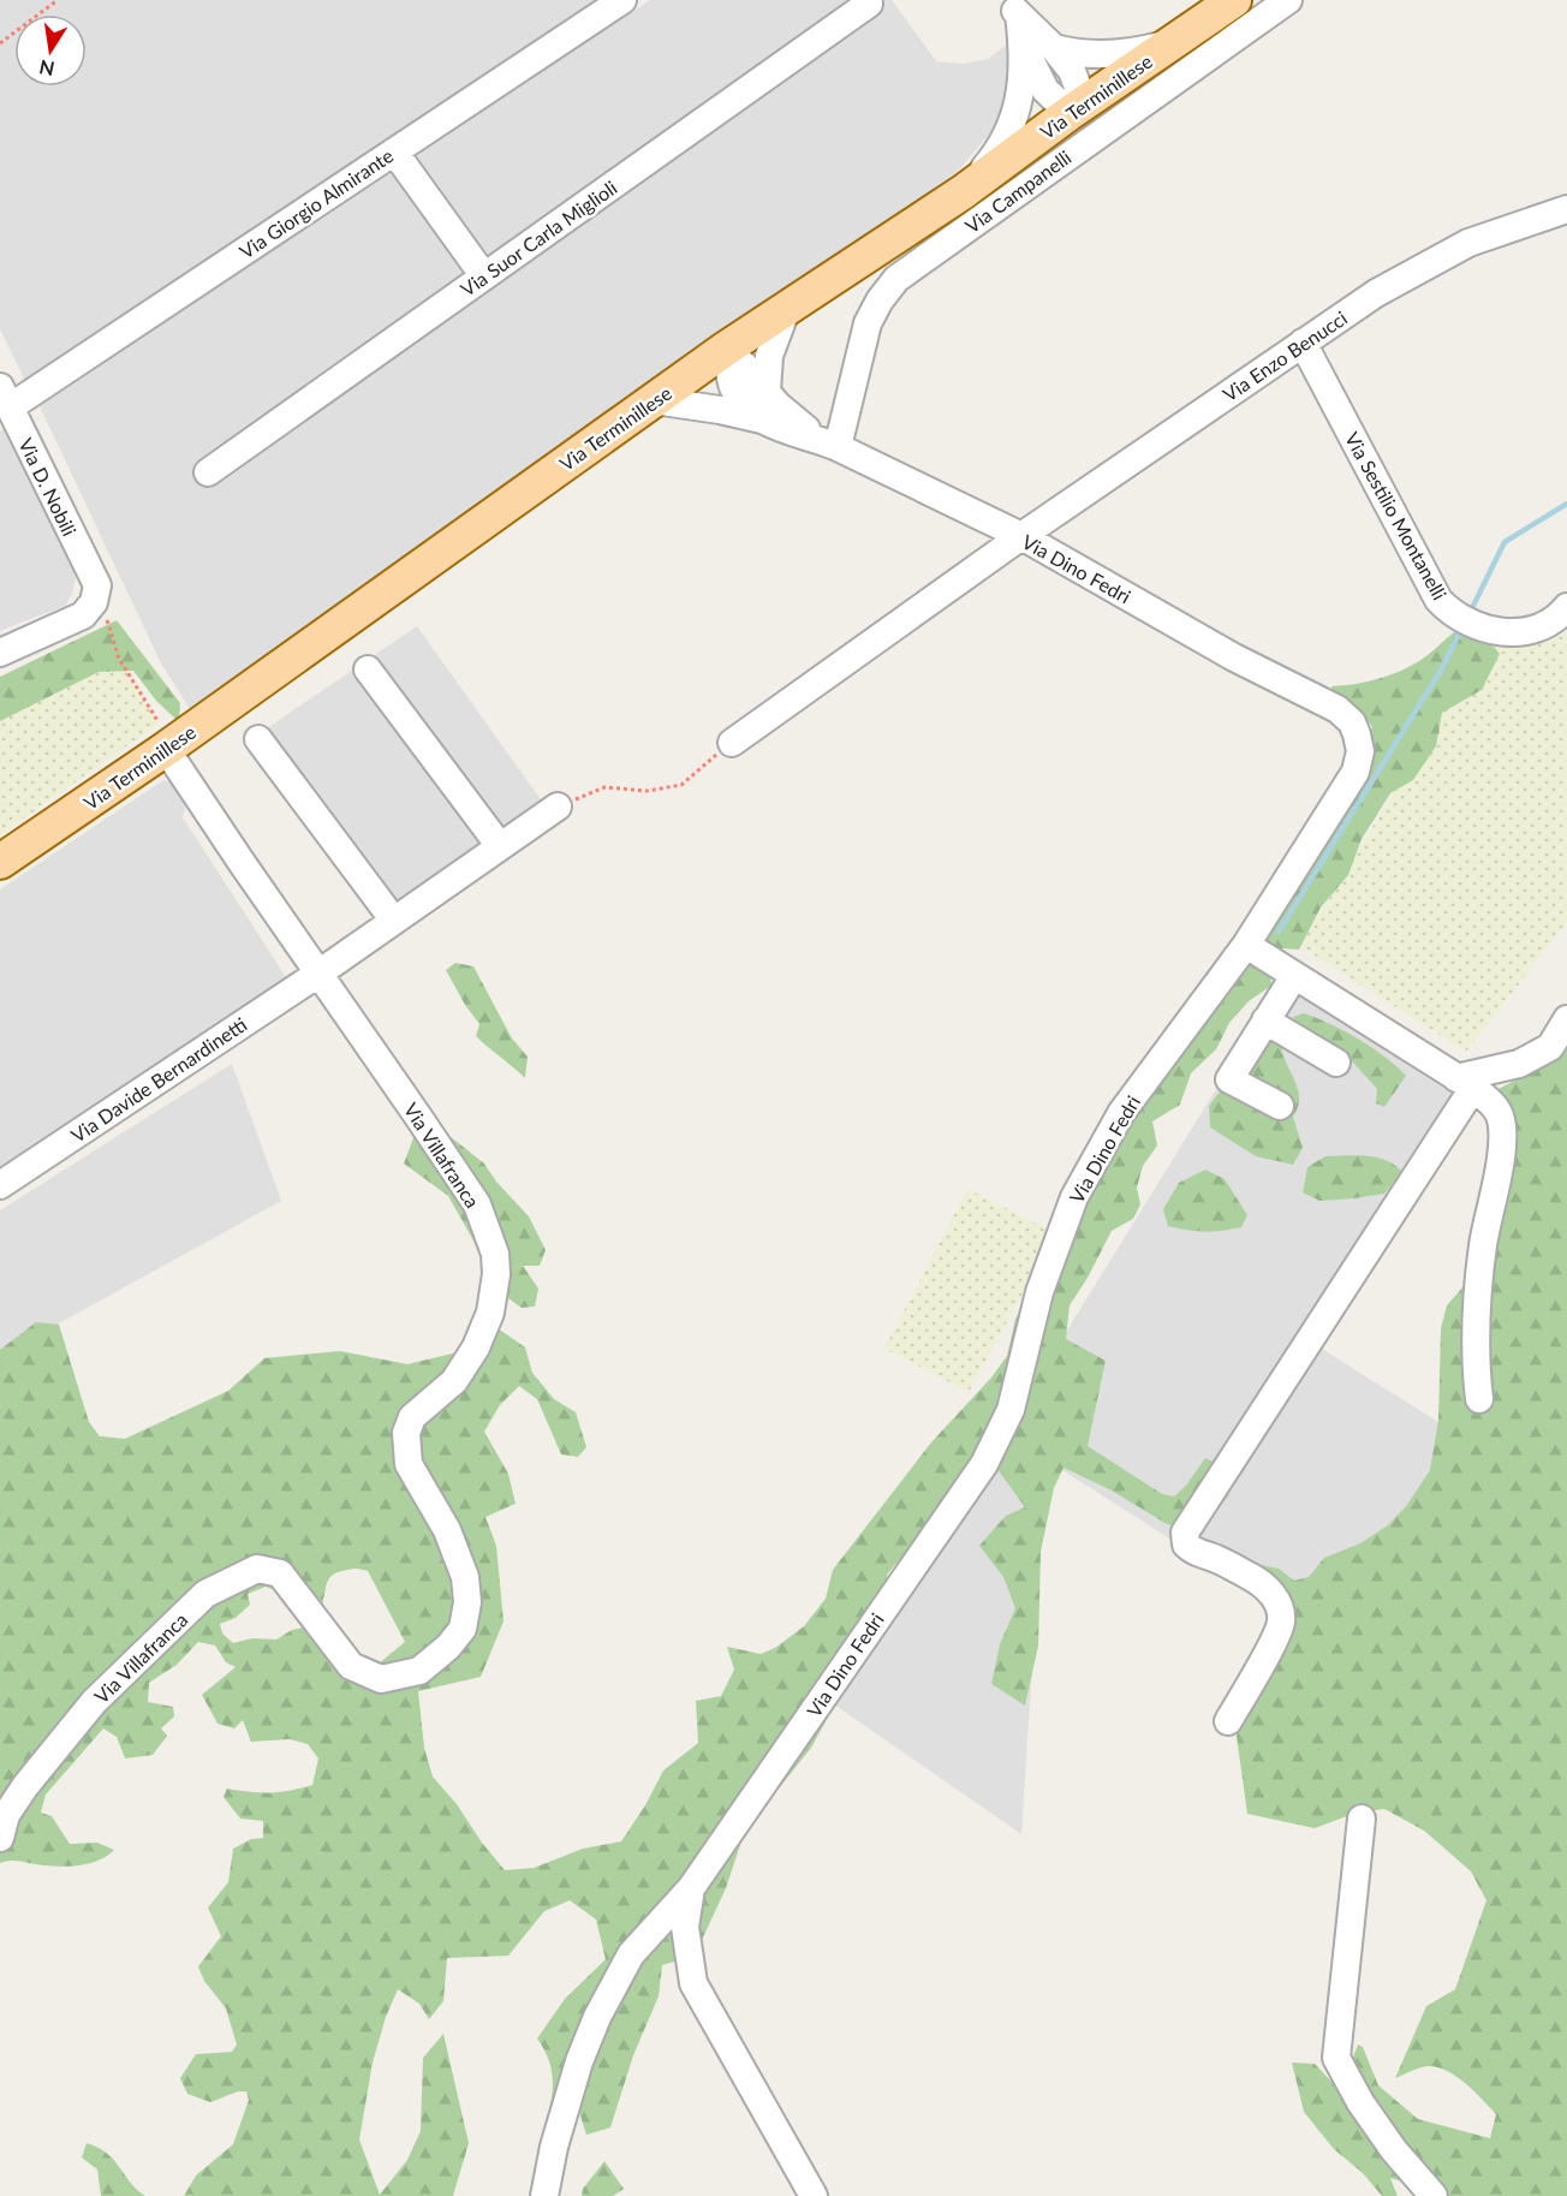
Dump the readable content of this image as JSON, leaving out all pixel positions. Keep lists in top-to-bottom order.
{
  "streets": {
    "main road": ["Via Terminillese"],
    "street": [
      "Via Campanelli",
      "Via Giorgio Almirante",
      "Via Suor Carla Miglioli",
      "Via Enzo Benucci",
      "Via D. Nobili",
      "Via Sestilio Montanelli",
      "Via Dino Fedri",
      "Via Davide Bernardinetti",
      "Via Villafranca"
    ]
  },
  "crossings": [
    ["Via Terminillese", "Via Dino Fedri"],
    ["Via Terminillese", "Via Villafranca"],
    ["Via Campanelli", "Via Dino Fedri"],
    ["Via Giorgio Almirante", "Via D. Nobili"],
    ["Via Enzo Benucci", "Via Sestilio Montanelli"],
    ["Via Enzo Benucci", "Via Dino Fedri"],
    ["Via Davide Bernardinetti", "Via Villafranca"]
  ],
  "north": "bottom"
}
